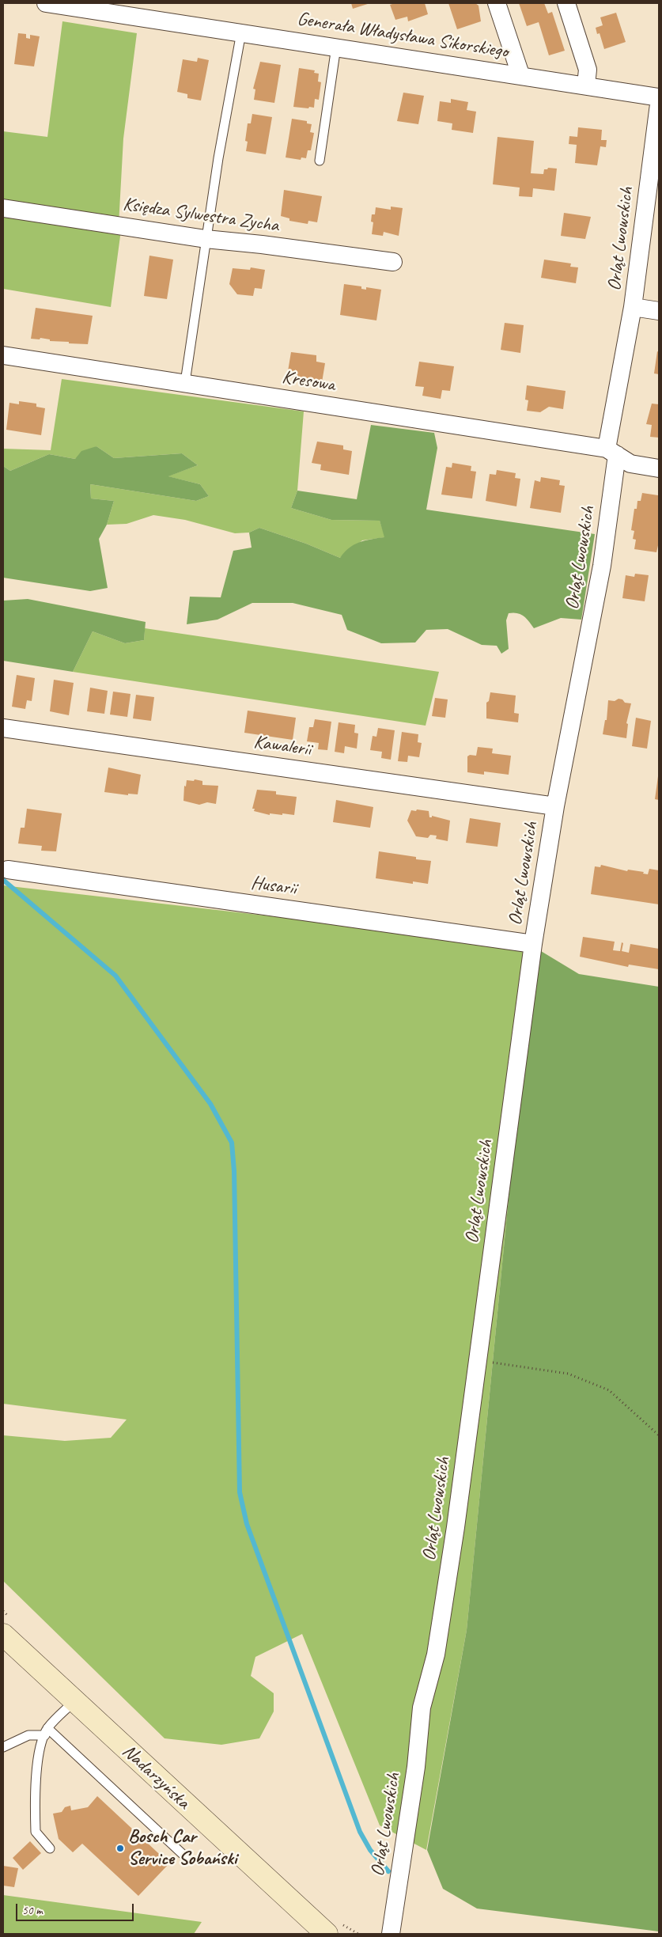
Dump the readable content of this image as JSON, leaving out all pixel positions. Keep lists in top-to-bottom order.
{
  "streets": {
    "main road": ["Nadarzyńska"],
    "street": [
      "Generała Władysława Sikorskiego",
      "Księdza Sylwestra Zycha",
      "Orląt Lwowskich",
      "Kresowa",
      "Kawalerii",
      "Husarii"
    ]
  },
  "crossings": [
    ["Orląt Lwowskich", "Kresowa"],
    ["Orląt Lwowskich", "Kawalerii"],
    ["Orląt Lwowskich", "Husarii"]
  ],
  "places": ["Bosch Car Service Sobański"],
  "scale_bar": "50 m"
}
